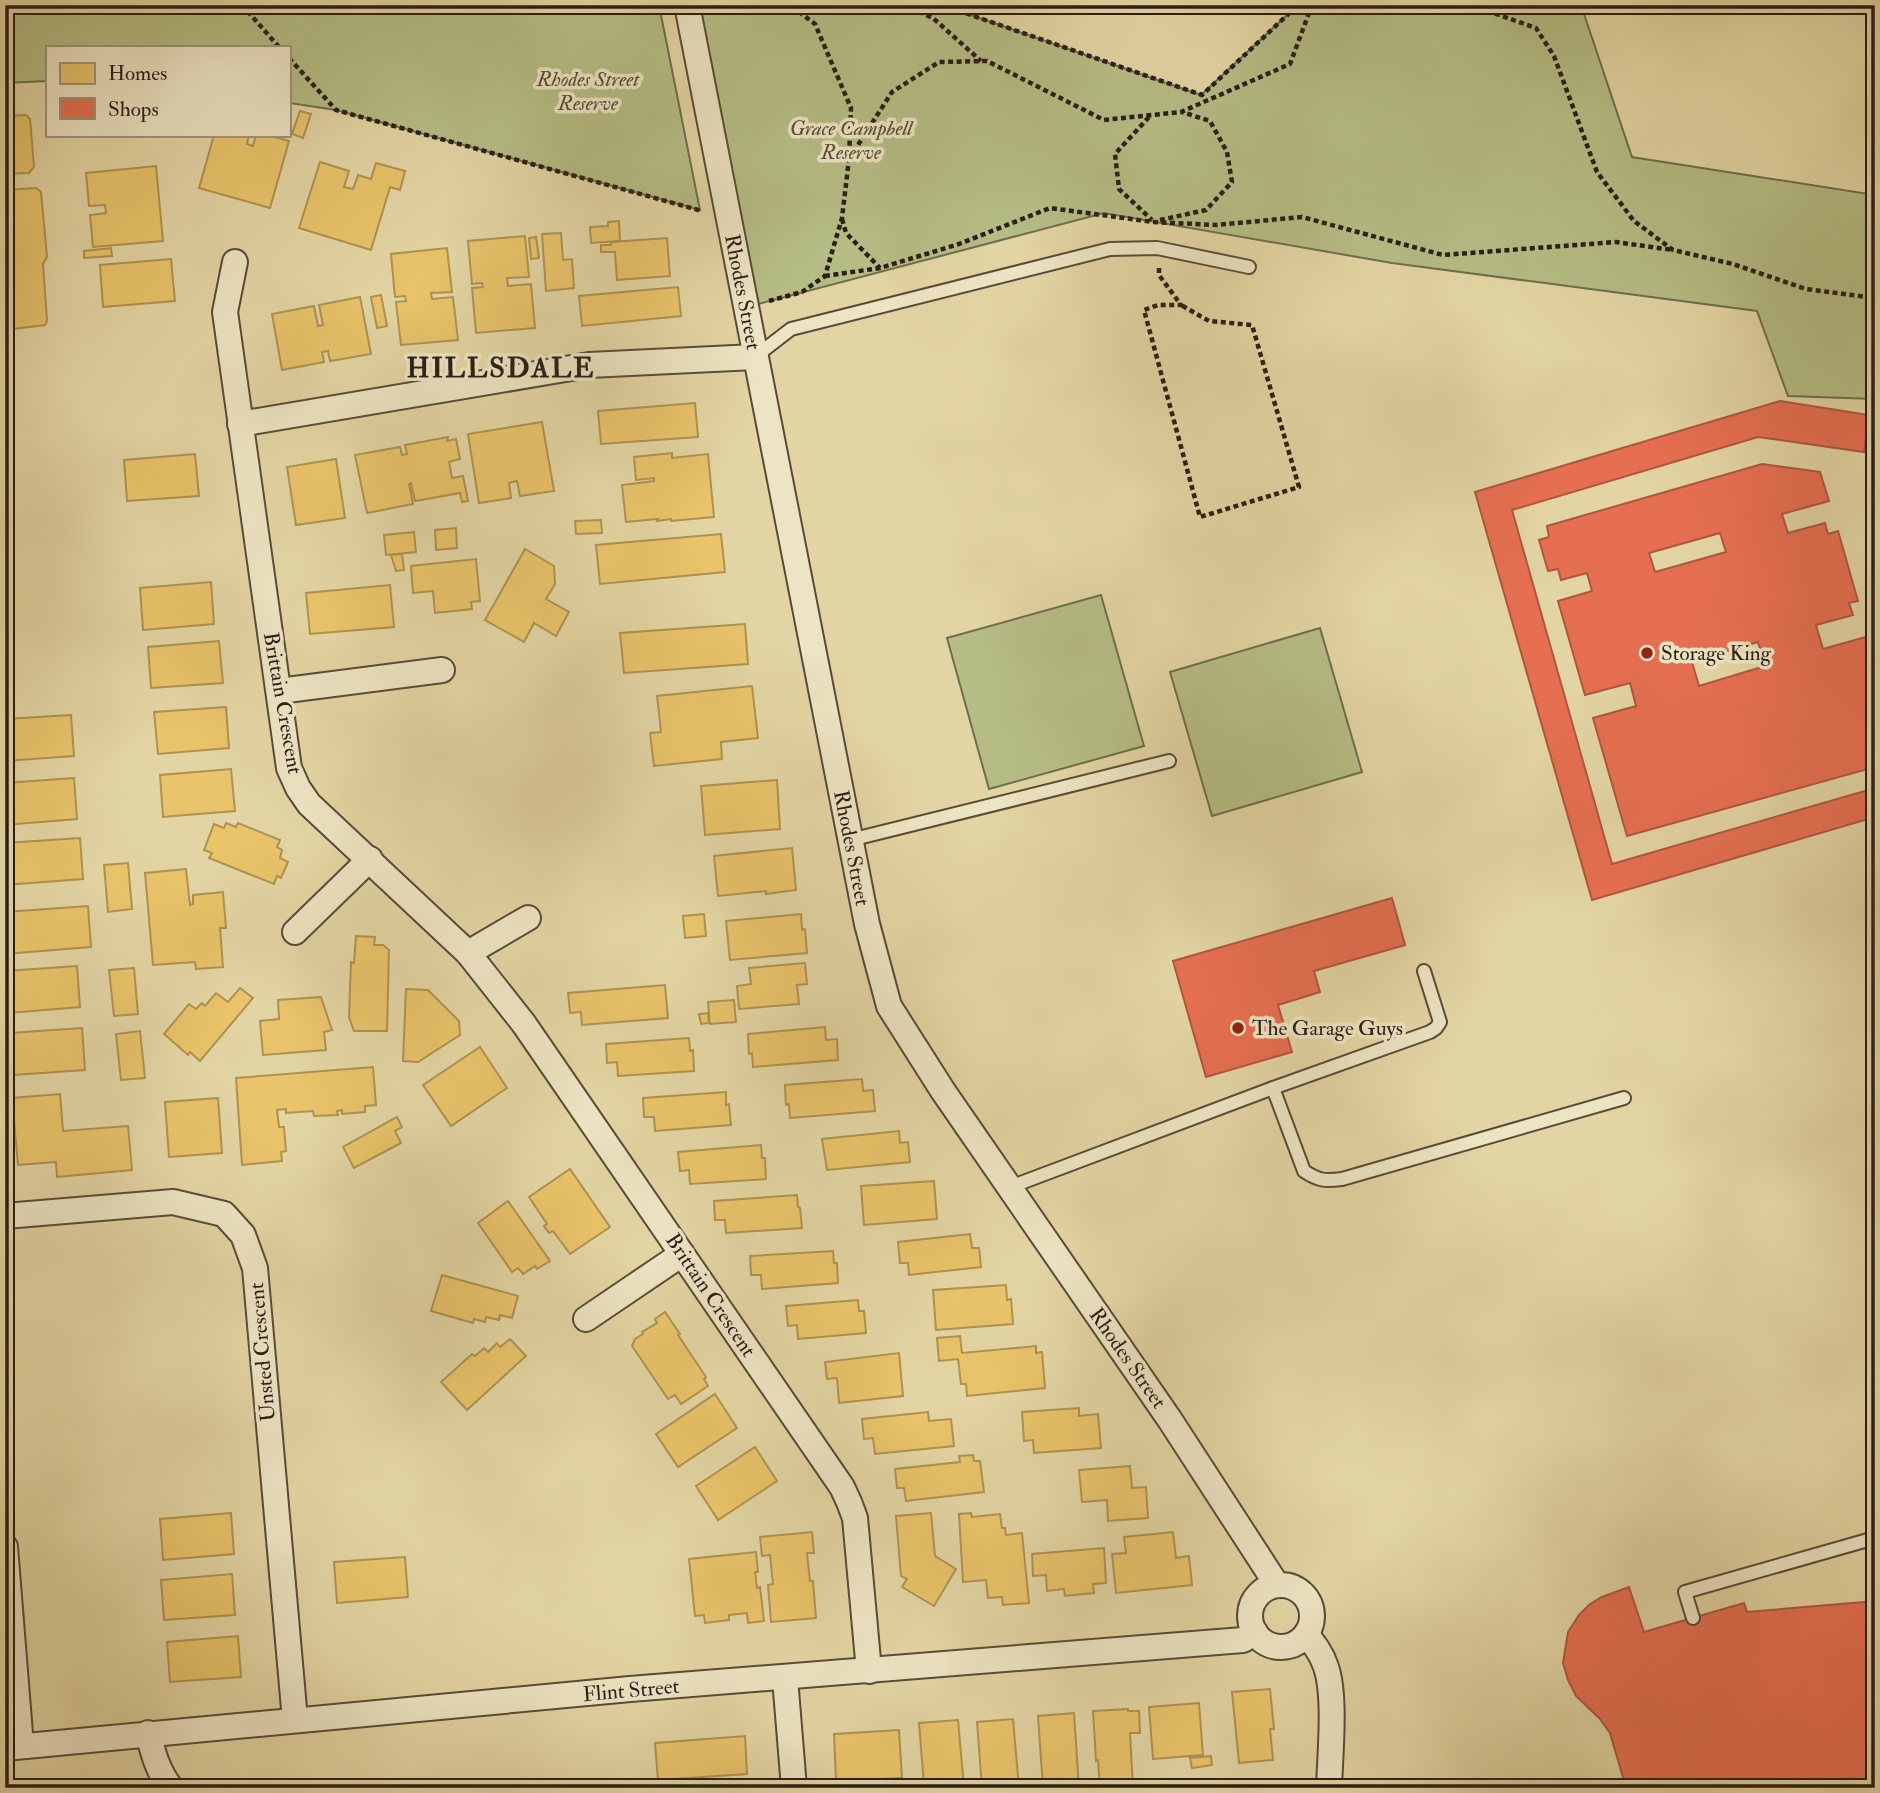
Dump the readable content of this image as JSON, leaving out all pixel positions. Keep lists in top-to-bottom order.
{
  "streets": {
    "street": [
      "Rhodes Street",
      "Brittain Crescent",
      "Unsted Crescent",
      "Flint Street"
    ]
  },
  "crossings": [
    ["Rhodes Street", "Flint Street"],
    ["Brittain Crescent", "Flint Street"],
    ["Unsted Crescent", "Flint Street"]
  ],
  "districts": ["HILLSDALE"],
  "parks": ["Rhodes Street Reserve", "Grace Campbell Reserve"],
  "places": ["Storage King", "The Garage Guys"],
  "legend": ["Homes", "Shops"]
}
